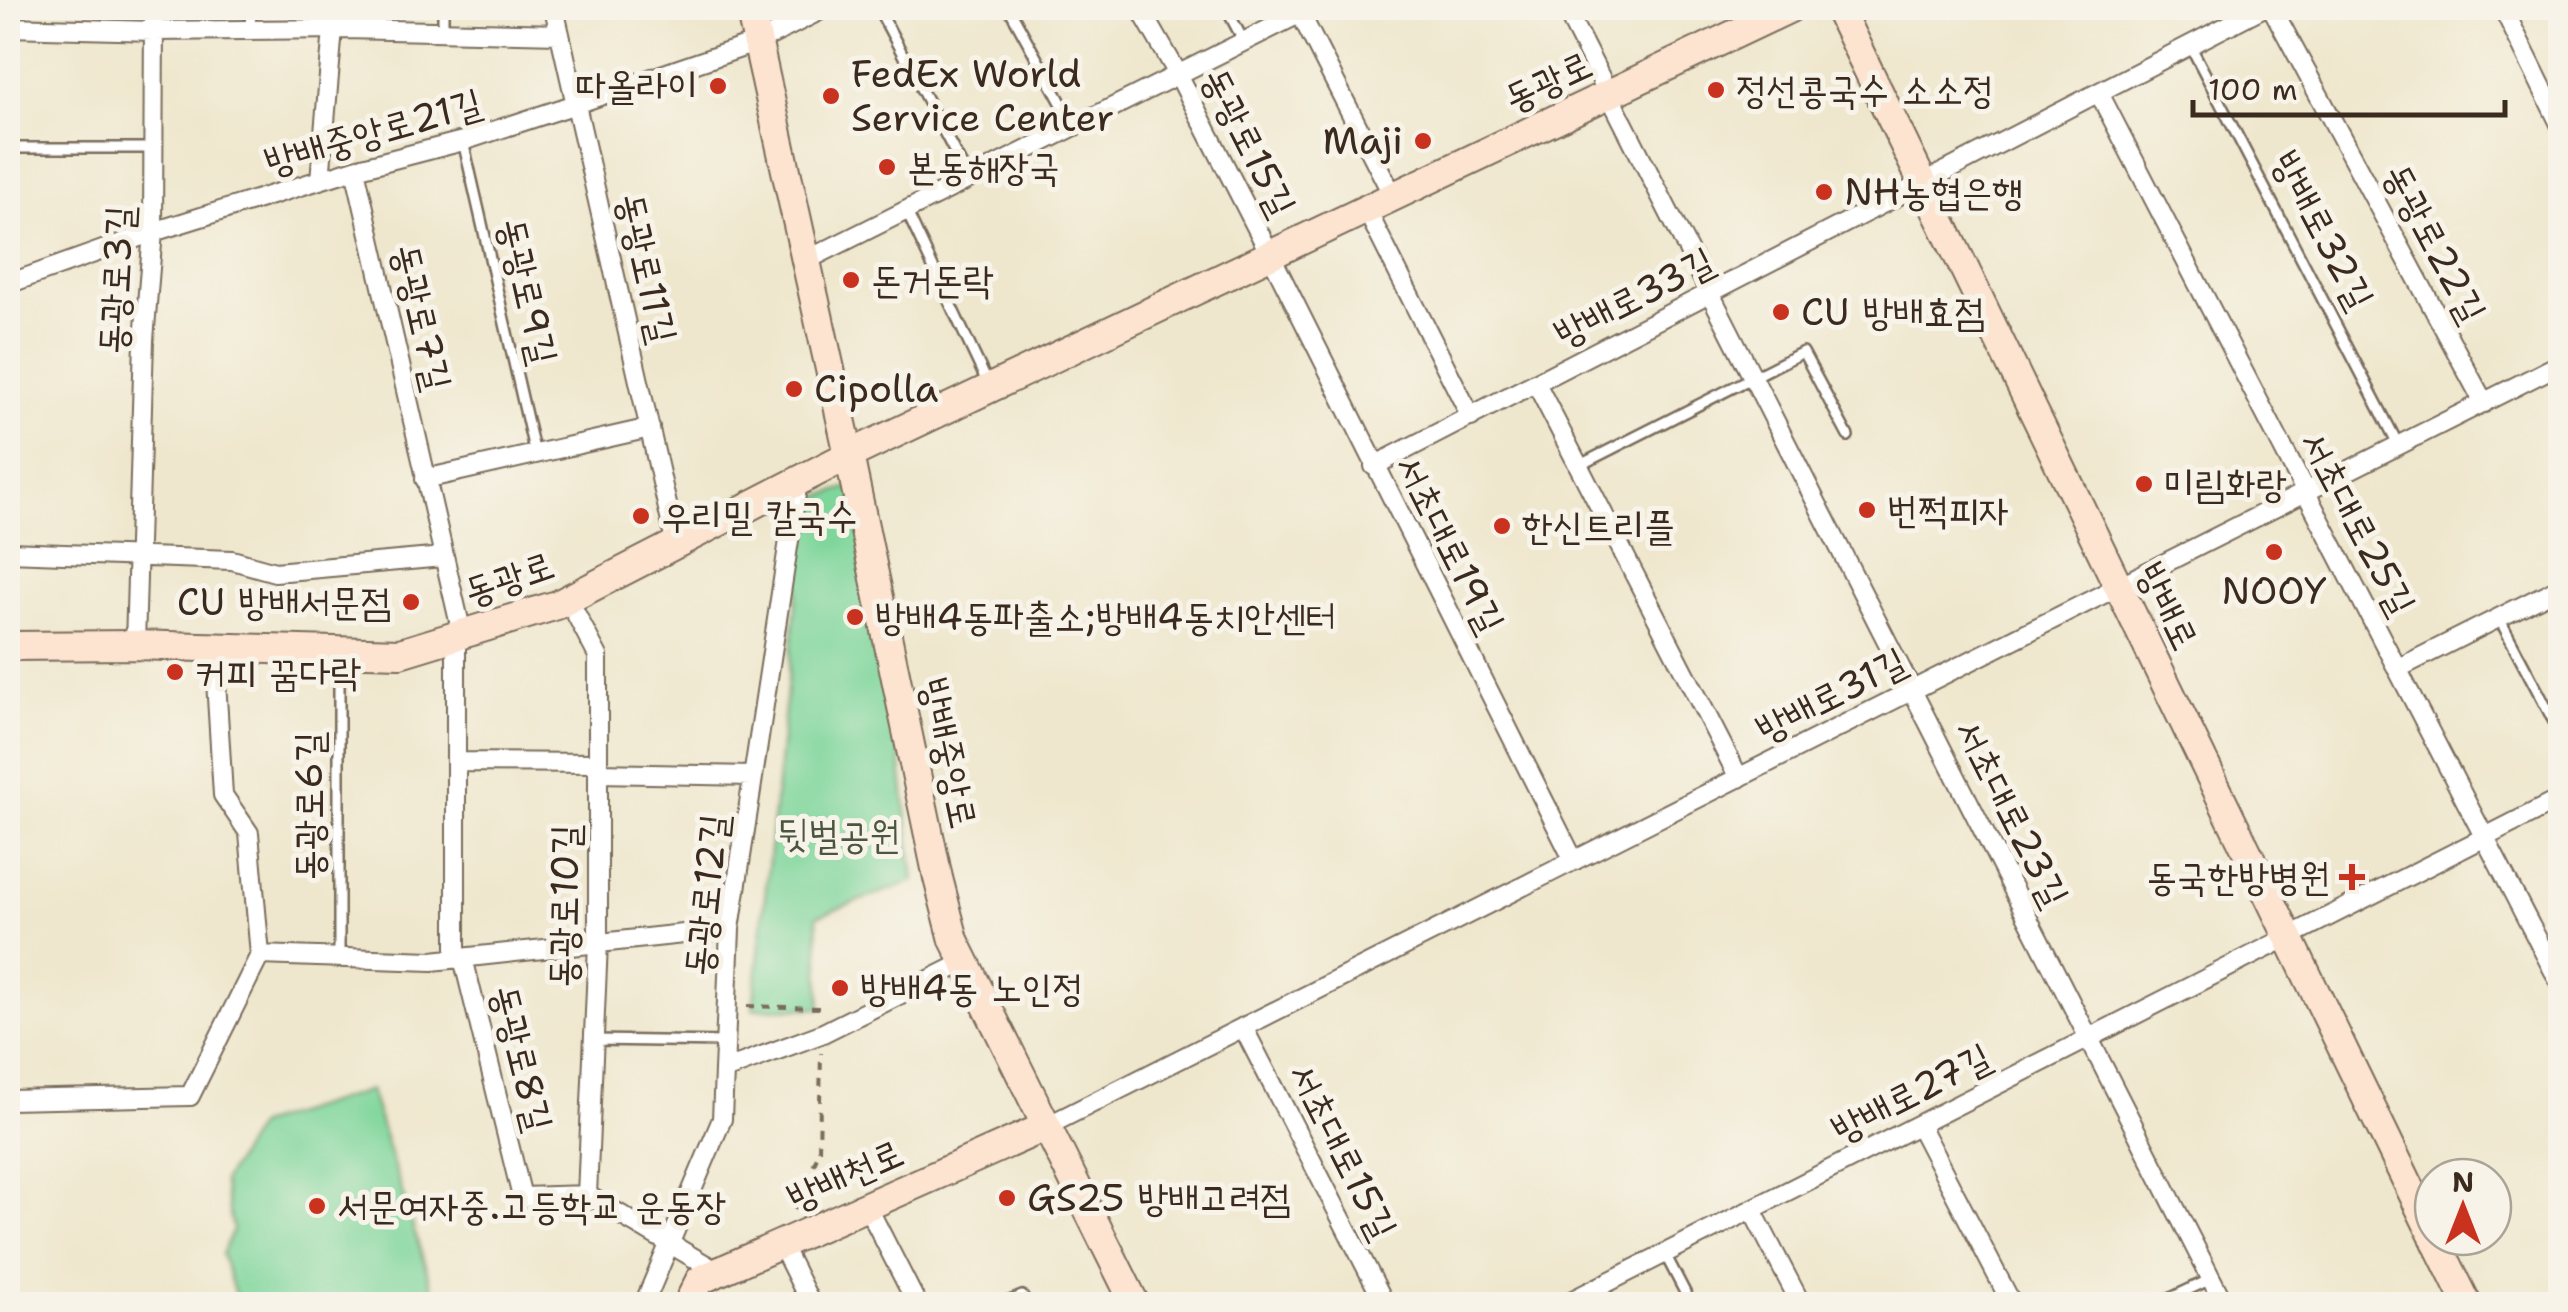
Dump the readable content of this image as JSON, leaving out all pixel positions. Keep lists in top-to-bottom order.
{
  "streets": {
    "street": [
      "동광로",
      "방배중앙로21길",
      "동광로15길",
      "동광로22길",
      "동광로11길",
      "동광로3길",
      "방배로33길",
      "동광로7길",
      "서초대로25길",
      "서초대로19길",
      "방배로",
      "방배로31길",
      "방배중앙로",
      "서초대로23길",
      "동광로12길",
      "동광로10길",
      "동광로8길",
      "방배로27길",
      "서초대로15길",
      "방배천로"
    ],
    "lane": ["방배로32길", "동광로9길", "동광로6길"]
  },
  "crossings": [
    ["동광로", "동광로15길"],
    ["동광로", "동광로11길"],
    ["동광로", "동광로3길"],
    ["동광로", "동광로7길"],
    ["동광로", "서초대로19길"],
    ["동광로", "방배중앙로"],
    ["동광로", "동광로6길"],
    ["동광로", "서초대로23길"],
    ["동광로", "동광로12길"],
    ["동광로", "동광로10길"],
    ["동광로", "동광로8길"],
    ["방배중앙로21길", "동광로11길"],
    ["방배중앙로21길", "동광로3길"],
    ["방배중앙로21길", "동광로9길"],
    ["방배중앙로21길", "동광로7길"],
    ["방배중앙로21길", "방배중앙로"],
    ["동광로15길", "서초대로19길"],
    ["방배로32길", "방배로33길"],
    ["방배로33길", "서초대로25길"],
    ["방배로33길", "서초대로19길"],
    ["방배로33길", "방배로"],
    ["방배로33길", "서초대로23길"],
    ["동광로7길", "동광로8길"],
    ["서초대로25길", "방배로27길"],
    ["서초대로19길", "방배로31길"],
    ["방배로", "방배로31길"],
    ["방배로", "방배로27길"],
    ["방배로31길", "서초대로23길"],
    ["방배로31길", "서초대로15길"],
    ["방배중앙로", "방배천로"],
    ["동광로6길", "동광로8길"],
    ["서초대로23길", "방배로27길"],
    ["동광로12길", "동광로10길"],
    ["동광로12길", "동광로8길"],
    ["동광로10길", "동광로8길"]
  ],
  "parks": ["뒷벌공원"],
  "places": {
    "other": [
      "따올라이",
      "정선콩국수 소소정",
      "FedEx World Service Center",
      "Maji",
      "본동해장국",
      "NH농협은행",
      "돈거돈락",
      "CU 방배효점",
      "Cipolla",
      "미림화랑",
      "번쩍피자",
      "우리밀 칼국수",
      "한신트리플",
      "NOOY",
      "CU 방배서문점",
      "방배4동파출소;방배4동치안센터",
      "커피 꿈다락",
      "방배4동 노인정",
      "GS25 방배고려점",
      "서문여자중.고등학교 운동장"
    ],
    "health": ["동국한방병원"]
  },
  "scale_bar": "100 m",
  "north": "top"
}
